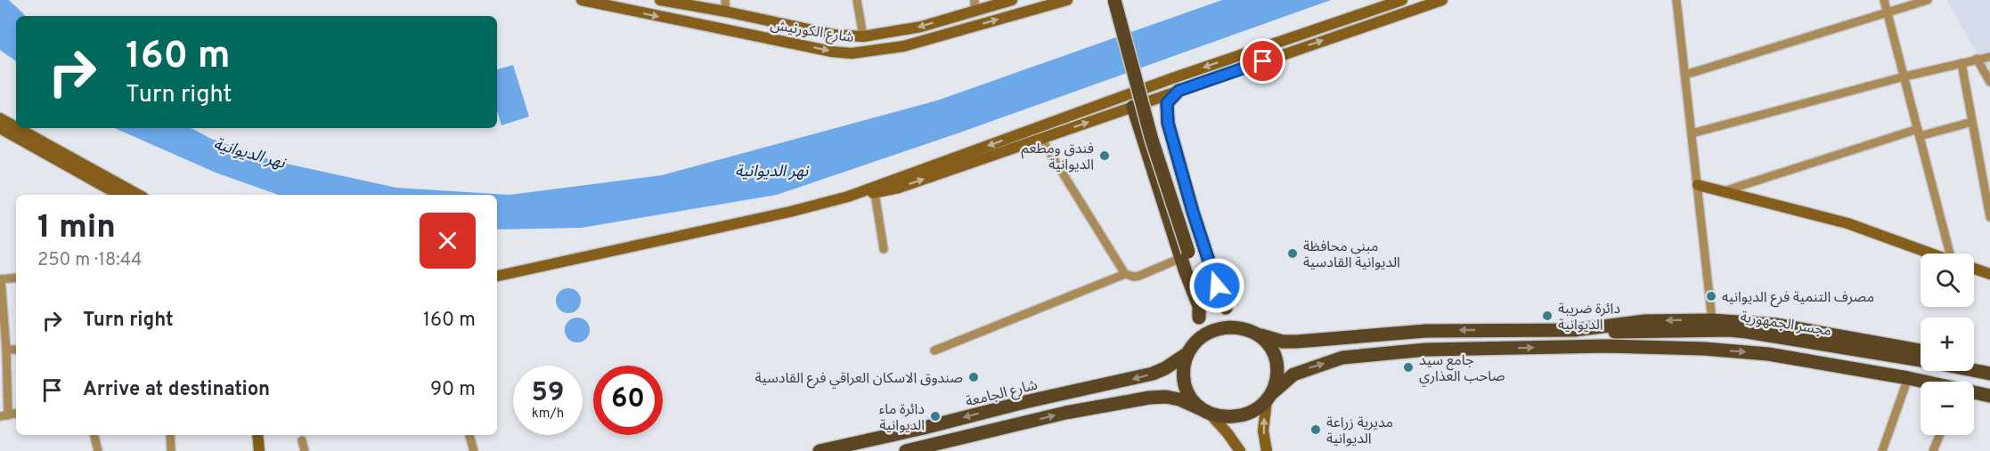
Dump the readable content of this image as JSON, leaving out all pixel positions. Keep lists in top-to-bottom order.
{
  "streets": {
    "main road": ["شارع الكورنيش", "مجسر الجمهورية", "شارع الجامعة"]
  },
  "water": ["نهر الديوانية"],
  "places": [
    "فندق ومطعم الديوانية",
    "مبنى محافظة الديوانية القادسية",
    "مصرف التنمية فرع الديوانيه",
    "دائرة ضريبة الديوانية",
    "جامع سيد صاحب العذاري",
    "صندوق الاسكان العراقي فرع القادسية",
    "دائرة ماء الديوانية",
    "مديرية زراعة الديوانية"
  ],
  "page": {
    "turn": ["160 m", "Turn right"],
    "heading": ["1 min", "250 m · 18:44"],
    "map_buttons": ["+", "−"],
    "list": [
      {
        "name": "Turn right",
        "value": "160 m"
      },
      {
        "name": "Arrive at destination",
        "value": "90 m"
      }
    ],
    "speed": "59 km/h",
    "limit": "60"
  }
}
